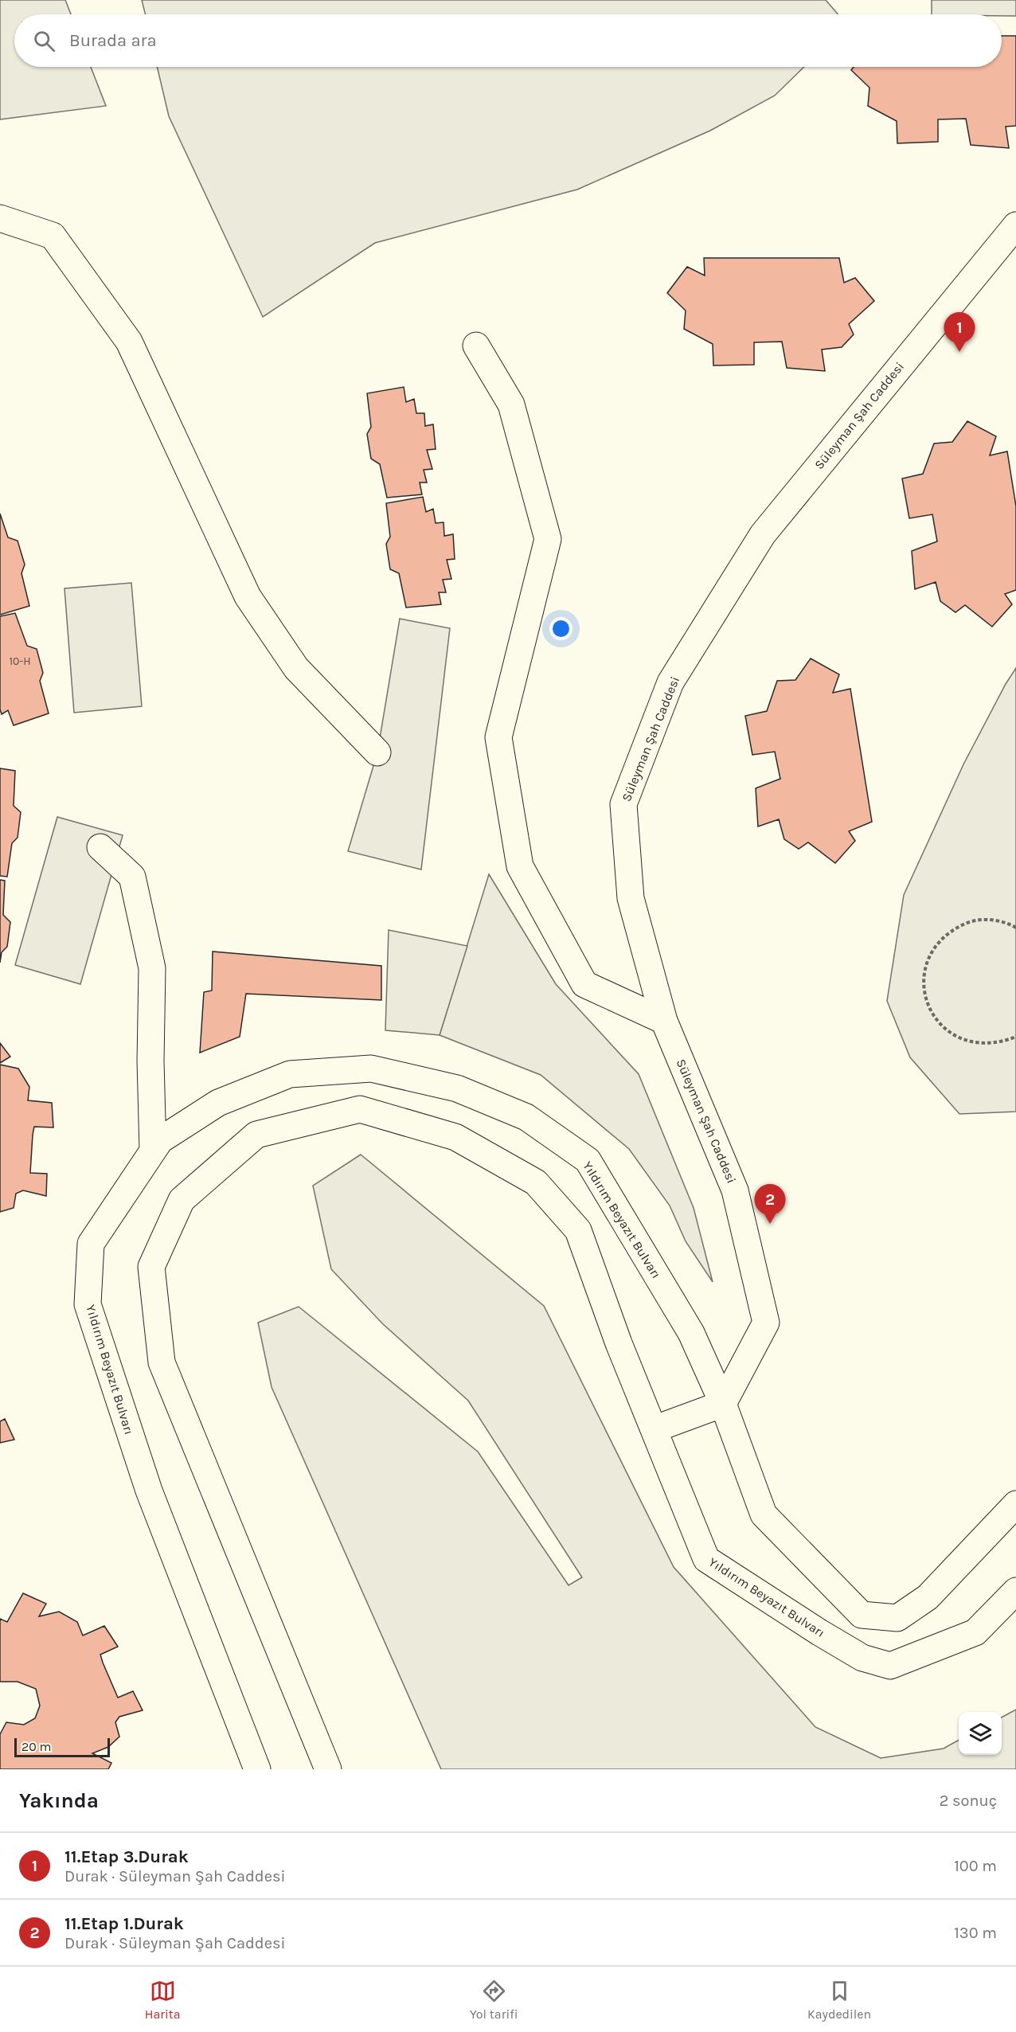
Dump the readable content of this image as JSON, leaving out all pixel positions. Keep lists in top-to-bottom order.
{
  "streets": {
    "street": ["Süleyman Şah Caddesi", "Yıldırım Beyazıt Bulvarı"]
  },
  "crossings": [
    ["Süleyman Şah Caddesi", "Yıldırım Beyazıt Bulvarı"]
  ],
  "house_numbers": ["10-H"],
  "scale_bar": "20 m",
  "page": {
    "search": "Burada ara",
    "pins": ["1", "2"],
    "scale": "20 m",
    "heading": ["Yakında", "2 sonuç"],
    "list": [
      {
        "mark": "1",
        "name": "11.Etap 3.Durak",
        "note": "Durak · Süleyman Şah Caddesi",
        "value": "100 m"
      },
      {
        "mark": "2",
        "name": "11.Etap 1.Durak",
        "note": "Durak · Süleyman Şah Caddesi",
        "value": "130 m"
      }
    ],
    "nav": ["Harita", "Yol tarifi", "Kaydedilen"]
  }
}
